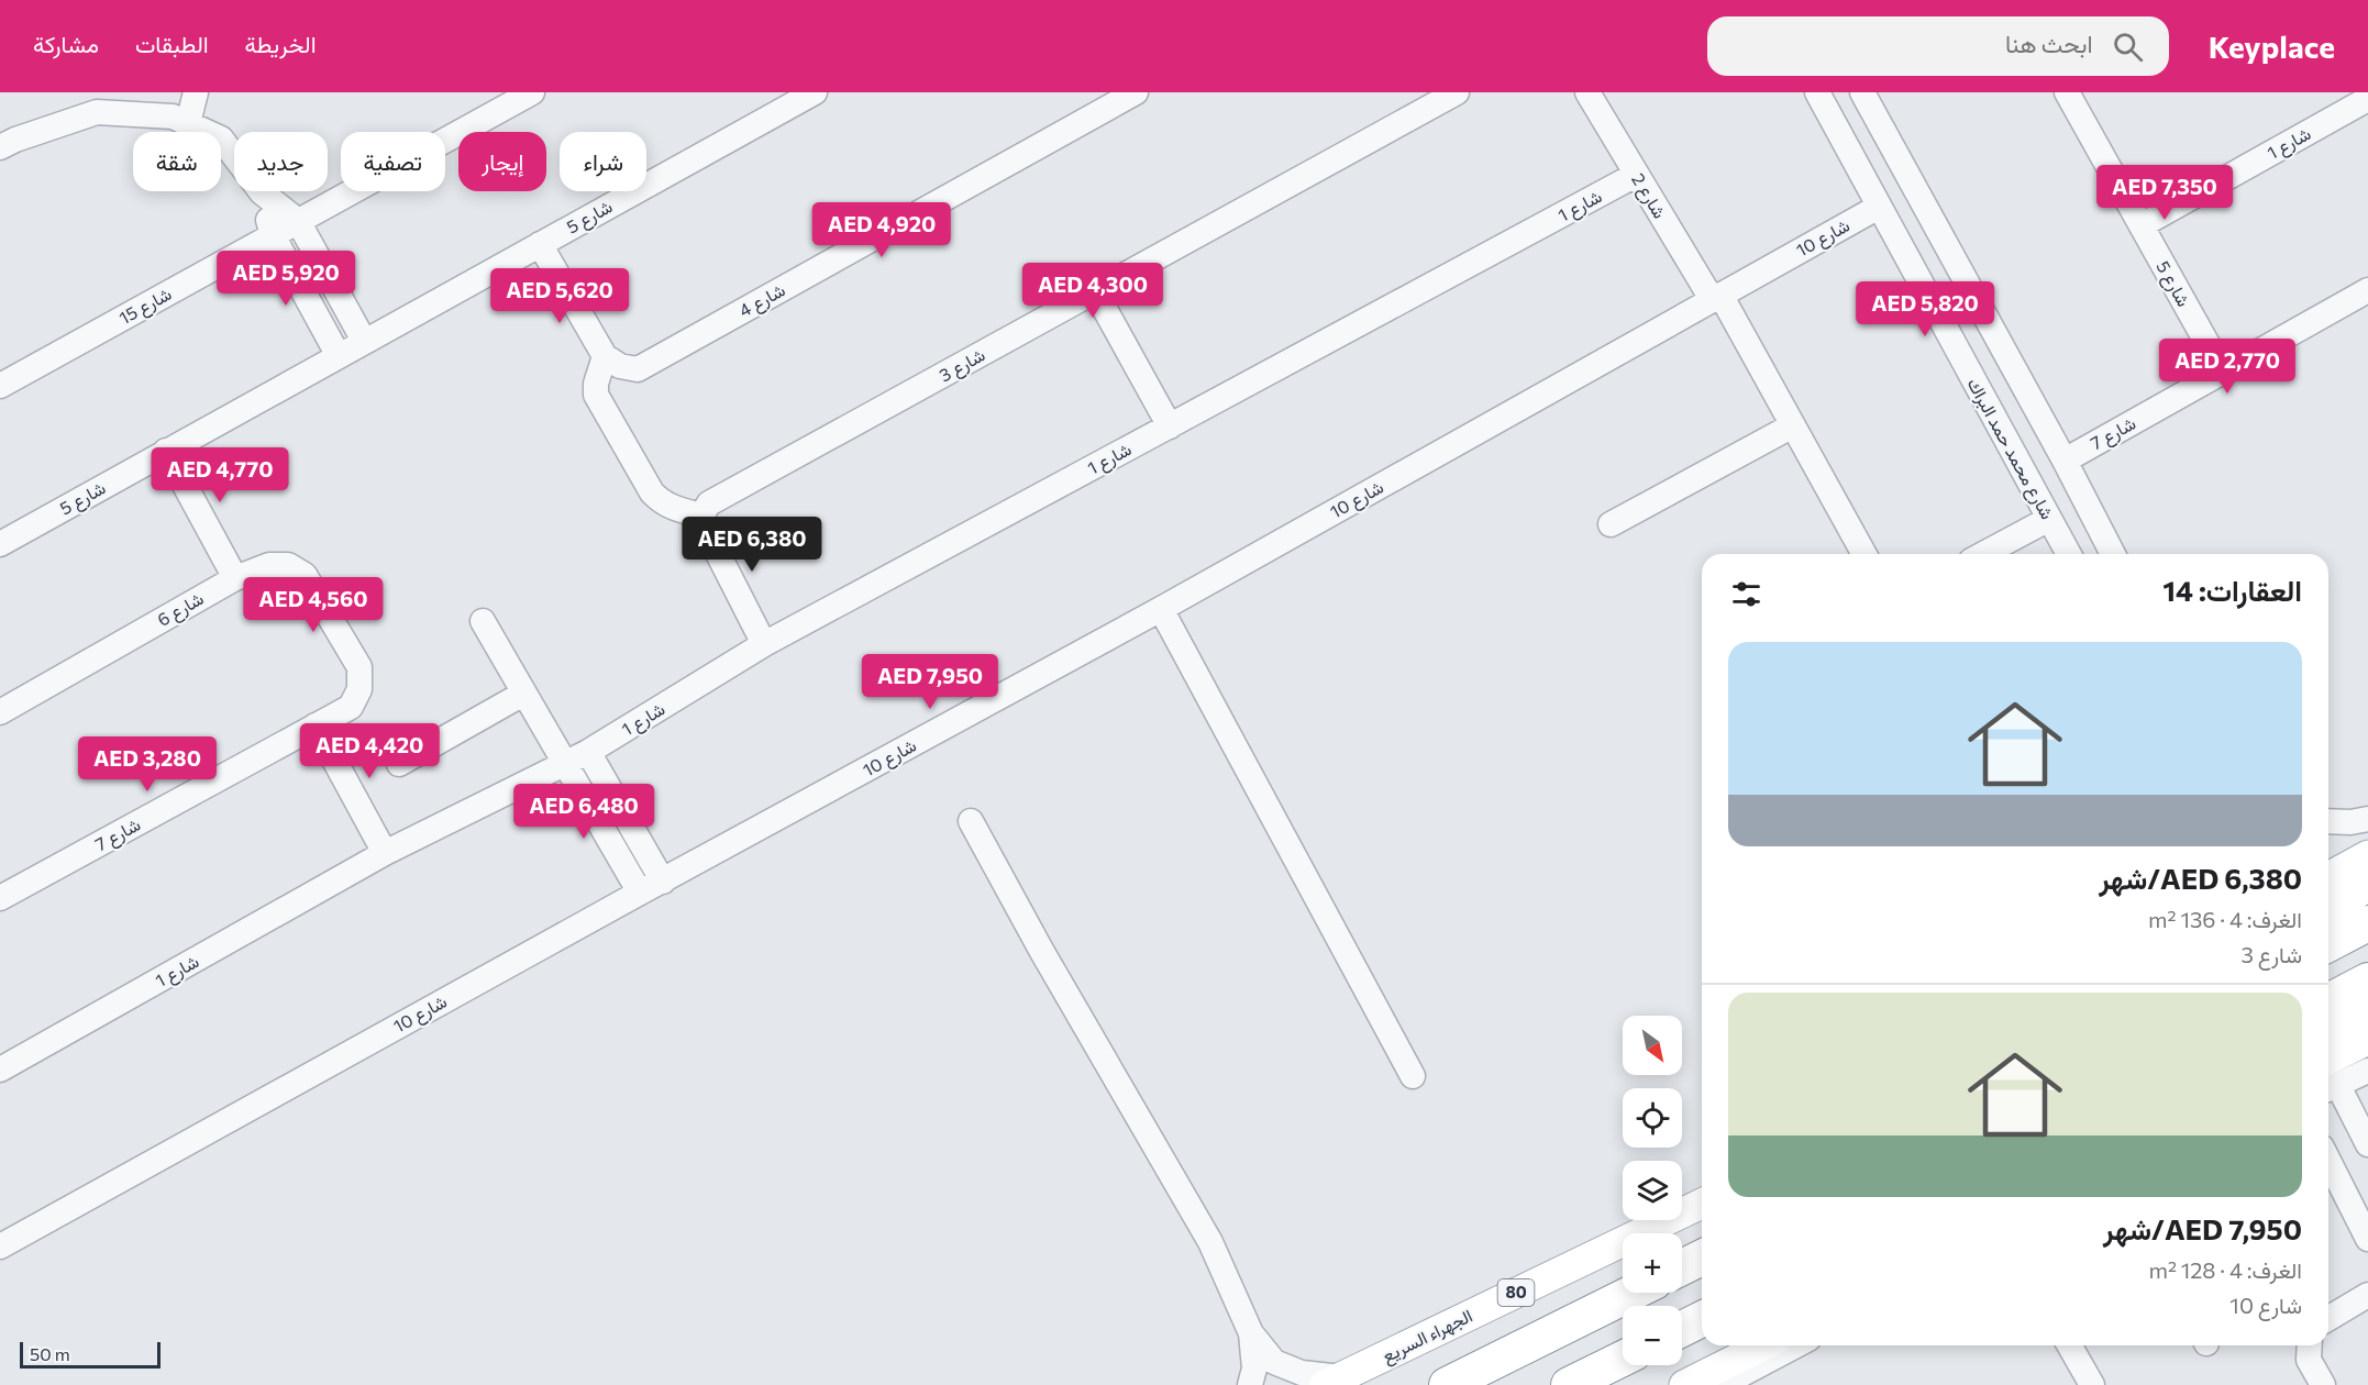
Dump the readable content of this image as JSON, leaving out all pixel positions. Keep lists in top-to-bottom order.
{
  "streets": {
    "main road": ["80", "الجهراء السريع"],
    "street": [
      "شارع 1",
      "شارع 2",
      "شارع 5",
      "شارع 10",
      "شارع 4",
      "شارع 15",
      "شارع 3",
      "شارع 7",
      "شارع محمد حمد البراك",
      "شارع 6"
    ]
  },
  "crossings": [
    ["شارع 1", "شارع 2"],
    ["شارع 1", "شارع 5"],
    ["شارع 2", "شارع 10"],
    ["شارع 5", "شارع 7"],
    ["شارع 10", "شارع محمد حمد البراك"],
    ["شارع 7", "شارع 6"]
  ],
  "scale_bar": "50 m",
  "north": "bottom right",
  "page": {
    "header": "Keyplace",
    "search": "ابحث هنا",
    "nav": ["الخريطة", "الطبقات", "مشاركة"],
    "chip": [
      "شراء",
      "إيجار",
      "تصفية",
      "جديد",
      "شقة"
    ],
    "price": [
      "AED 7,350",
      "AED 4,920",
      "AED 5,920",
      "AED 4,300",
      "AED 5,620",
      "AED 5,820",
      "AED 2,770",
      "AED 4,770",
      "AED 6,380",
      "AED 4,560",
      "AED 7,950",
      "AED 4,420",
      "AED 3,280",
      "AED 6,480"
    ],
    "heading": "العقارات: 14",
    "list": [
      {
        "name": "AED 6,380/شهر",
        "note": "الغرف: 4 · 136 m² · شارع 3"
      },
      {
        "name": "AED 7,950/شهر",
        "note": "الغرف: 4 · 128 m² · شارع 10"
      }
    ],
    "map_buttons": ["+", "−"],
    "scale": "50 m"
  }
}
